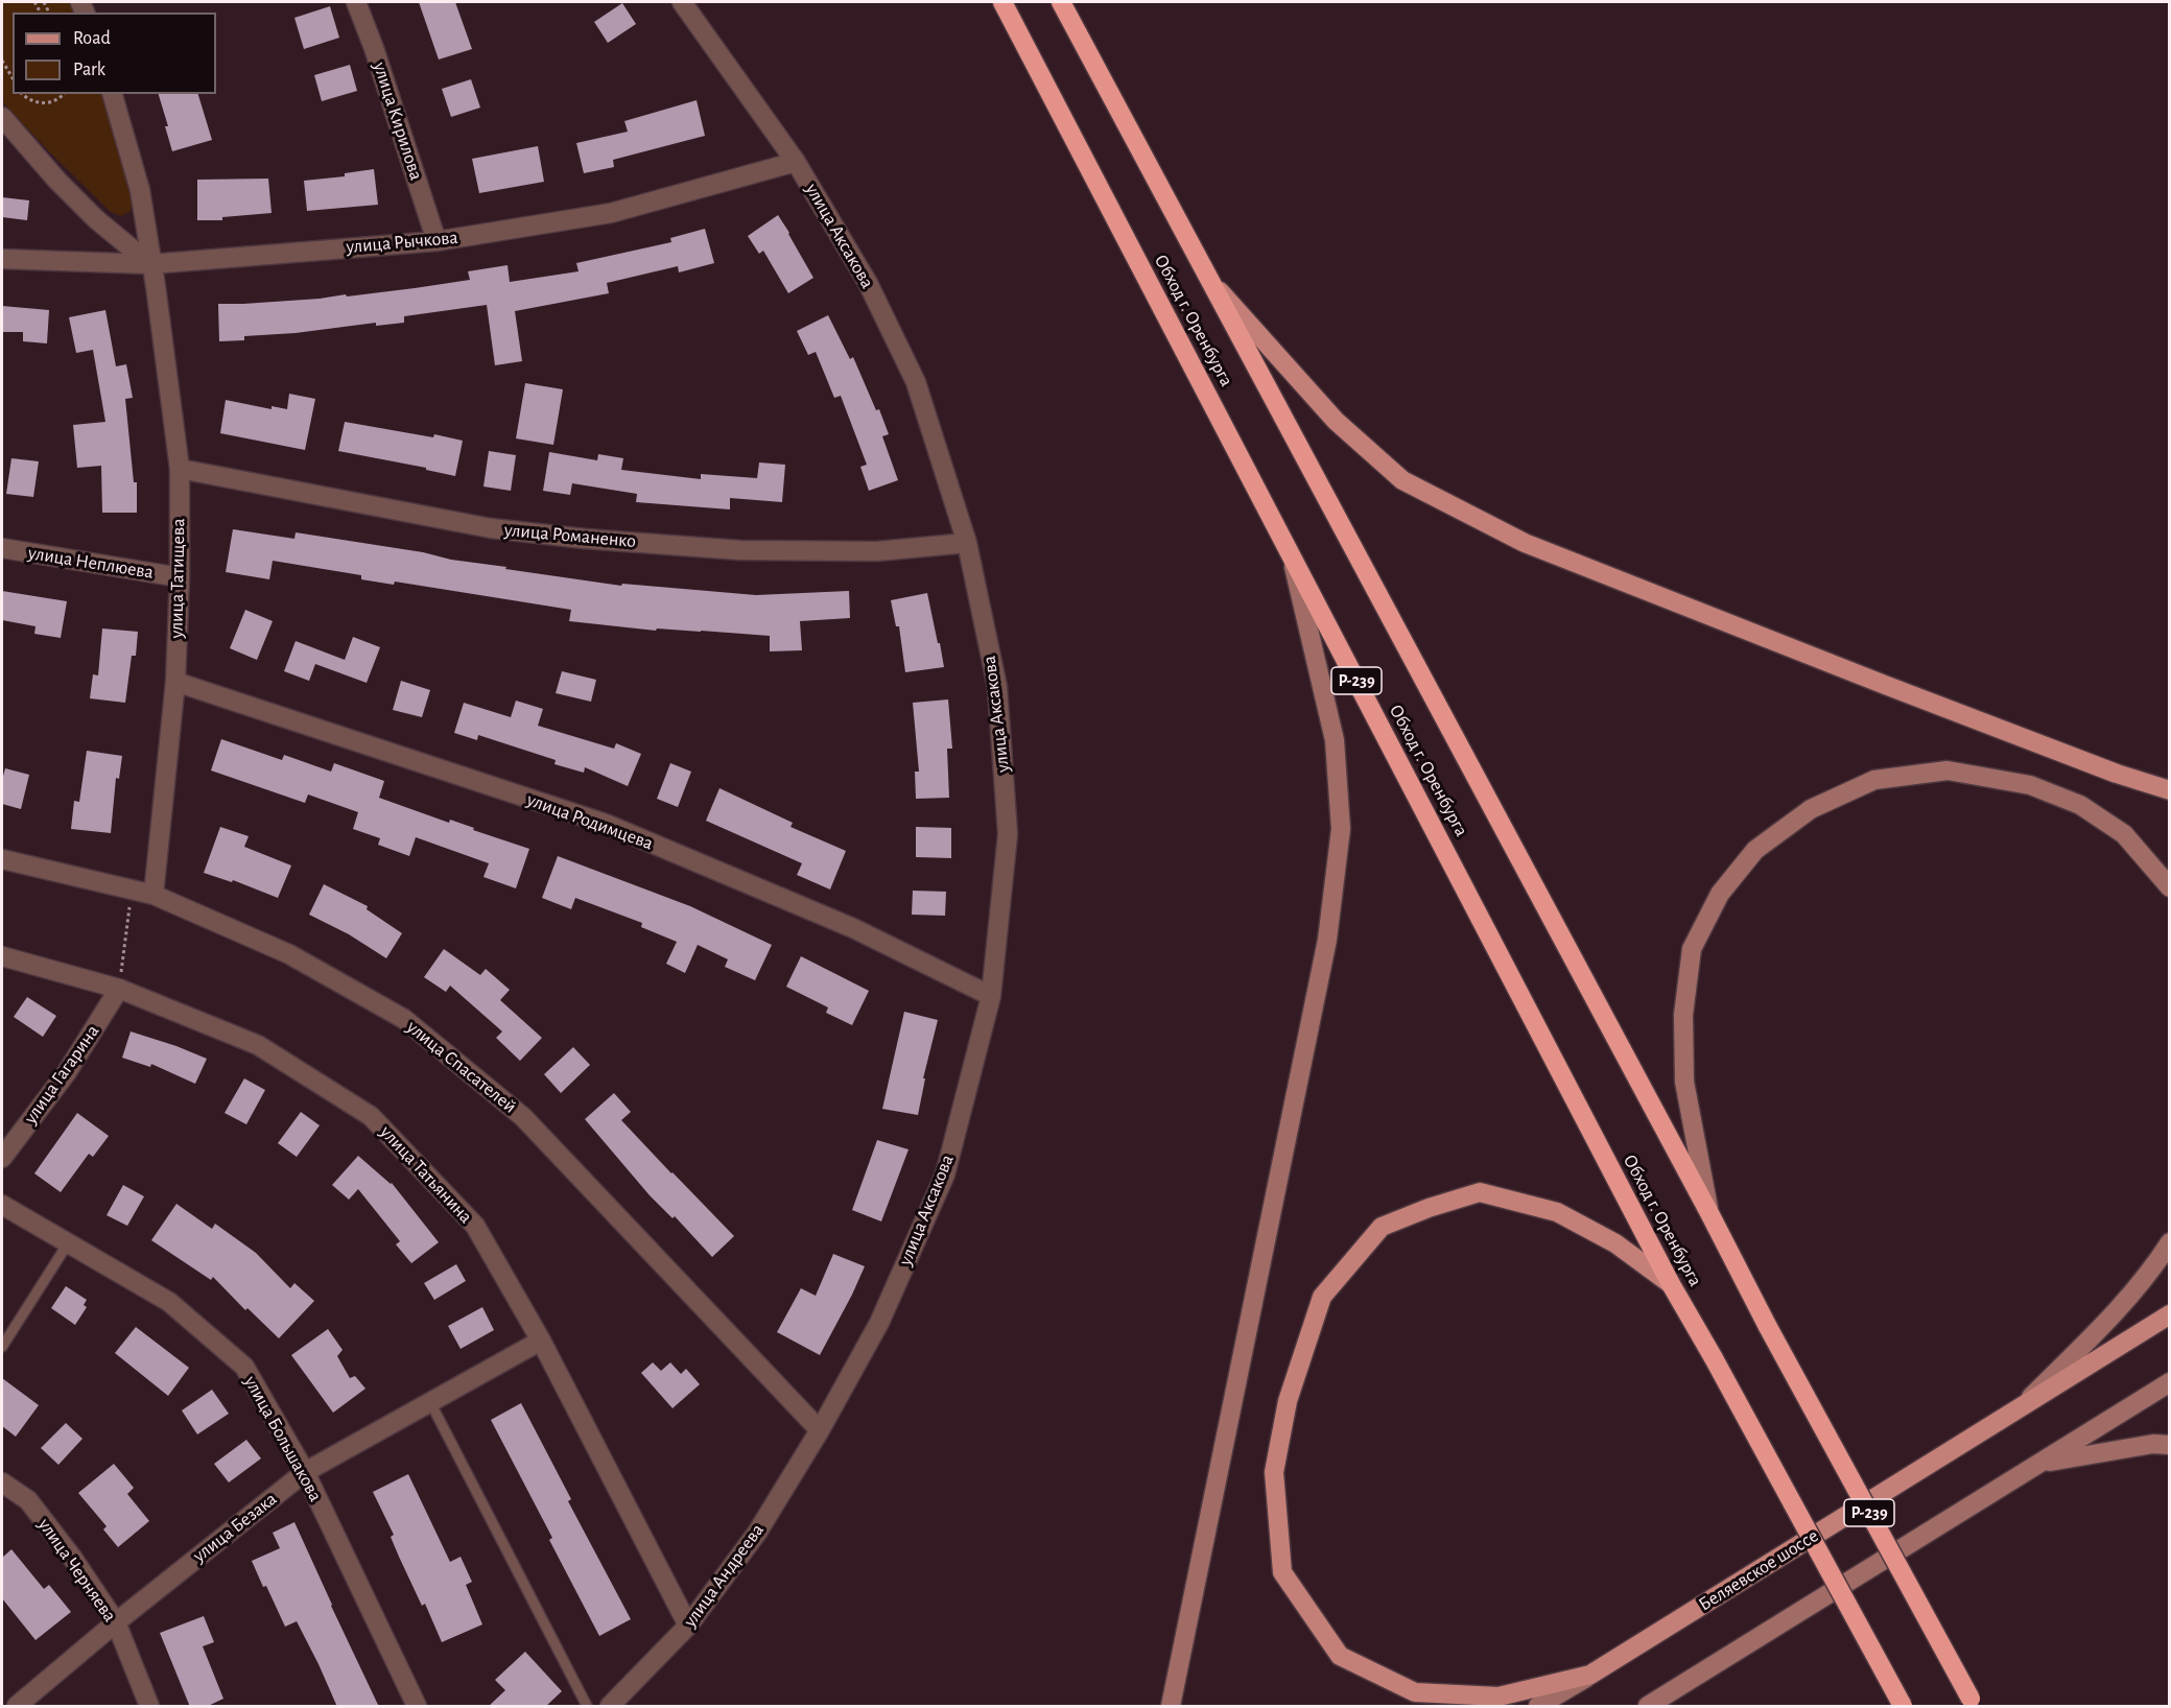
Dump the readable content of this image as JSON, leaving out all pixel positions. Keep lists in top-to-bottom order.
{
  "streets": {
    "highway": ["Обход г. Оренбурга", "Р-239"],
    "main road": ["Беляевское шоссе"],
    "street": [
      "улица Кирилова",
      "улица Аксакова",
      "улица Рычкова",
      "улица Романенко",
      "улица Неплюева",
      "улица Татищева",
      "улица Родимцева",
      "улица Спасателей",
      "улица Гагарина",
      "улица Татьянина",
      "улица Большакова",
      "улица Безака",
      "улица Черняева",
      "улица Андреева"
    ]
  },
  "crossings": [
    ["улица Кирилова", "улица Рычкова"],
    ["улица Аксакова", "улица Рычкова"],
    ["улица Аксакова", "улица Романенко"],
    ["улица Аксакова", "улица Родимцева"],
    ["улица Аксакова", "улица Спасателей"],
    ["улица Аксакова", "улица Андреева"],
    ["улица Рычкова", "улица Татищева"],
    ["улица Романенко", "улица Татищева"],
    ["улица Неплюева", "улица Татищева"],
    ["улица Татищева", "улица Родимцева"],
    ["улица Татищева", "улица Спасателей"],
    ["улица Спасателей", "улица Андреева"],
    ["улица Гагарина", "улица Татьянина"],
    ["улица Татьянина", "улица Безака"],
    ["улица Татьянина", "улица Андреева"],
    ["улица Большакова", "улица Безака"],
    ["улица Безака", "улица Черняева"]
  ],
  "legend": ["Road", "Park"]
}
